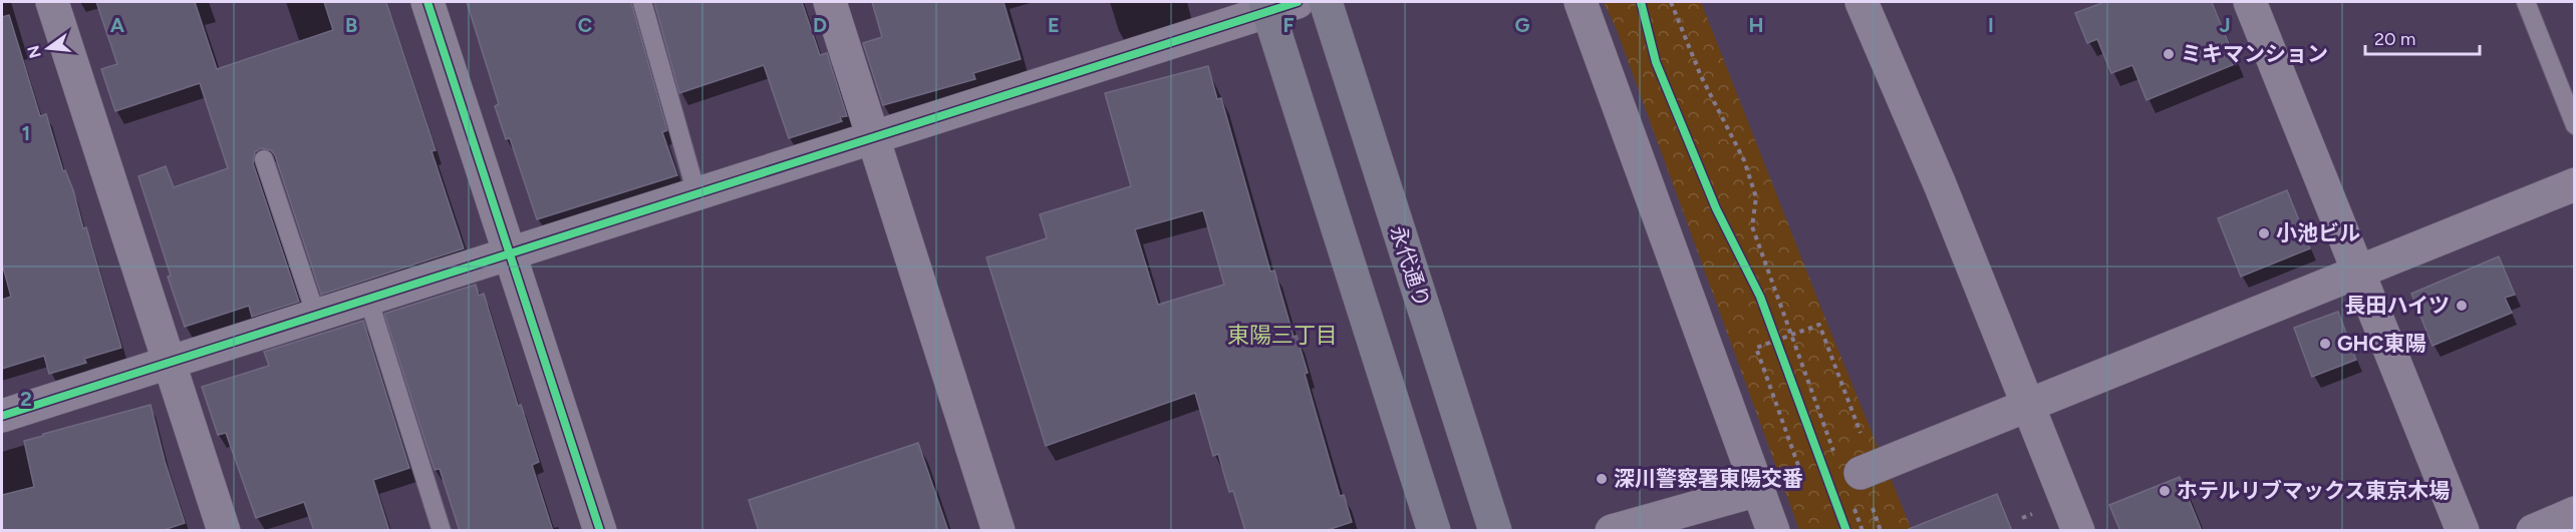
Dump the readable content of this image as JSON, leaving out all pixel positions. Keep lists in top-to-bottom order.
{
  "streets": {
    "main road": ["永代通り"]
  },
  "districts": ["東陽三丁目"],
  "places": [
    "ミキマンション",
    "小池ビル",
    "長田ハイツ",
    "GHC東陽",
    "深川警察署東陽交番",
    "ホテルリブマックス東京木場"
  ],
  "scale_bar": "20 m",
  "north": "left",
  "grid": {
    "columns": [
      "A",
      "B",
      "C",
      "D",
      "E",
      "F",
      "G",
      "H",
      "I",
      "J"
    ],
    "rows": ["1", "2"]
  }
}
